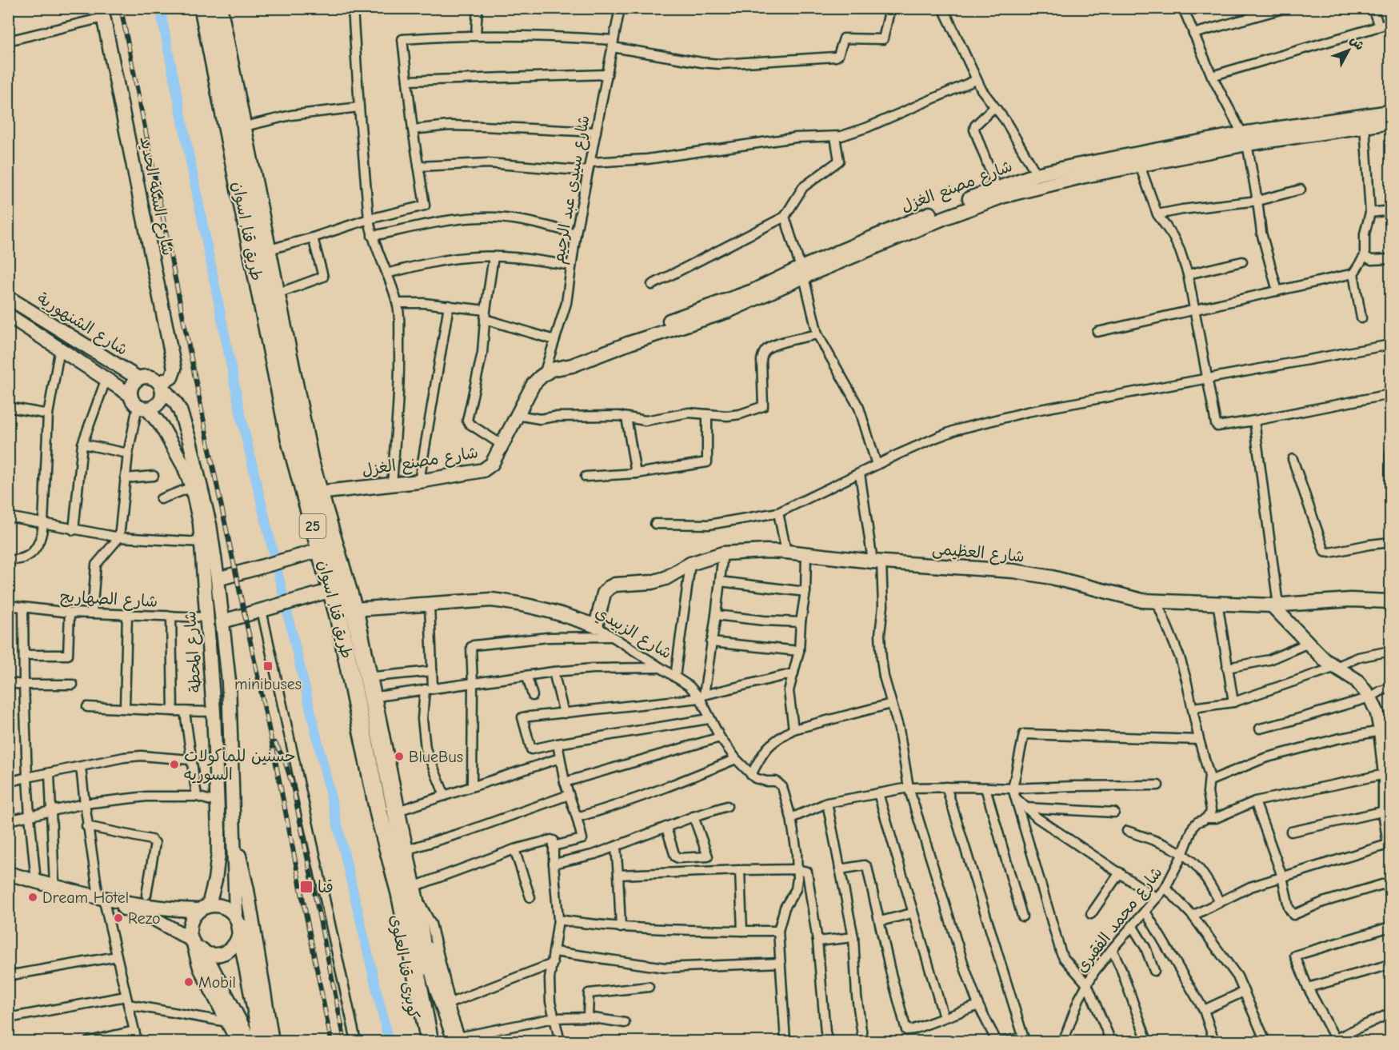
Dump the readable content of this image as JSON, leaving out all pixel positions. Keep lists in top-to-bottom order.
{
  "streets": {
    "highway": ["طريق قنا, اسوان", "25", "كوبرى قنا العلوى"],
    "street": [
      "شارع مصنع الغزل",
      "شارع سيدى عبد الرحيم",
      "شارع السكة الحديد",
      "شارع الشنهورية",
      "شارع العظيمى",
      "شارع الصهاريج",
      "شارع الزبيدي",
      "شارع المحطة",
      "شارع محمد الفقيرى"
    ]
  },
  "crossings": [
    ["شارع مصنع الغزل", "شارع سيدى عبد الرحيم"],
    ["شارع مصنع الغزل", "طريق قنا, اسوان"],
    ["شارع السكة الحديد", "شارع الشنهورية"],
    ["شارع السكة الحديد", "شارع المحطة"],
    ["طريق قنا, اسوان", "شارع الزبيدي"],
    ["طريق قنا, اسوان", "كوبرى قنا العلوى"],
    ["شارع الشنهورية", "شارع المحطة"],
    ["شارع العظيمى", "شارع الزبيدي"],
    ["شارع الصهاريج", "شارع المحطة"]
  ],
  "places": {
    "transit": ["minibuses", "قنا"],
    "other": [
      "BlueBus",
      "حسنين للمأكولات السوريه",
      "Dream Hotel",
      "Rezo",
      "Mobil"
    ]
  },
  "north": "top right"
}
